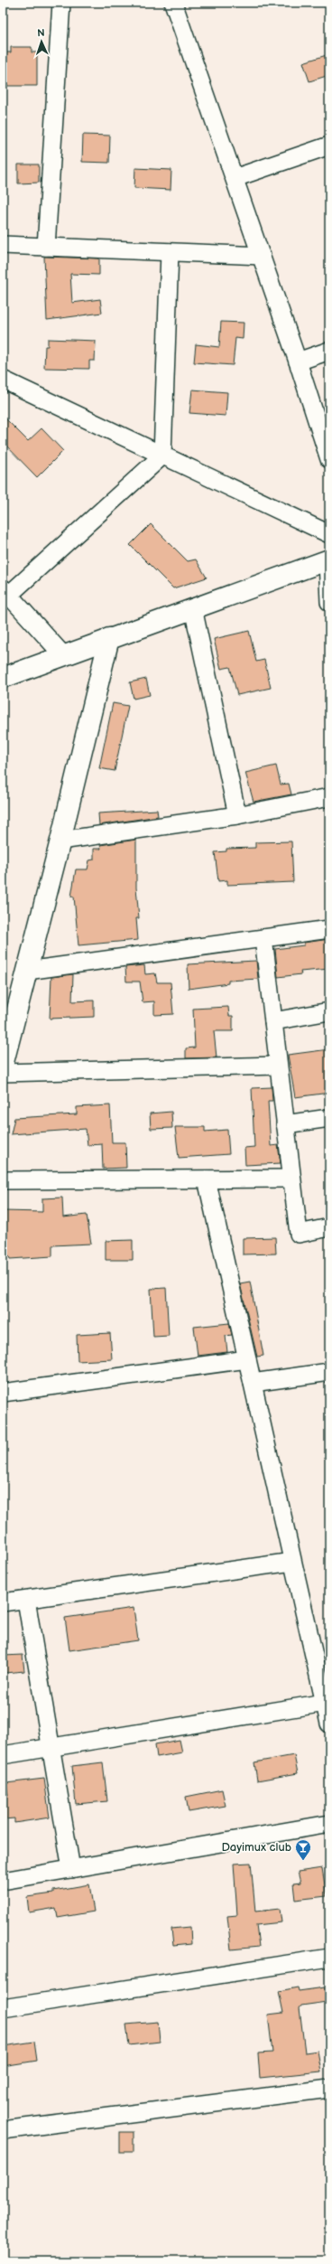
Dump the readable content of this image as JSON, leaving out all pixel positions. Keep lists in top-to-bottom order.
{
  "places": {
    "bar": ["Dayimux club"]
  },
  "north": "top"
}
